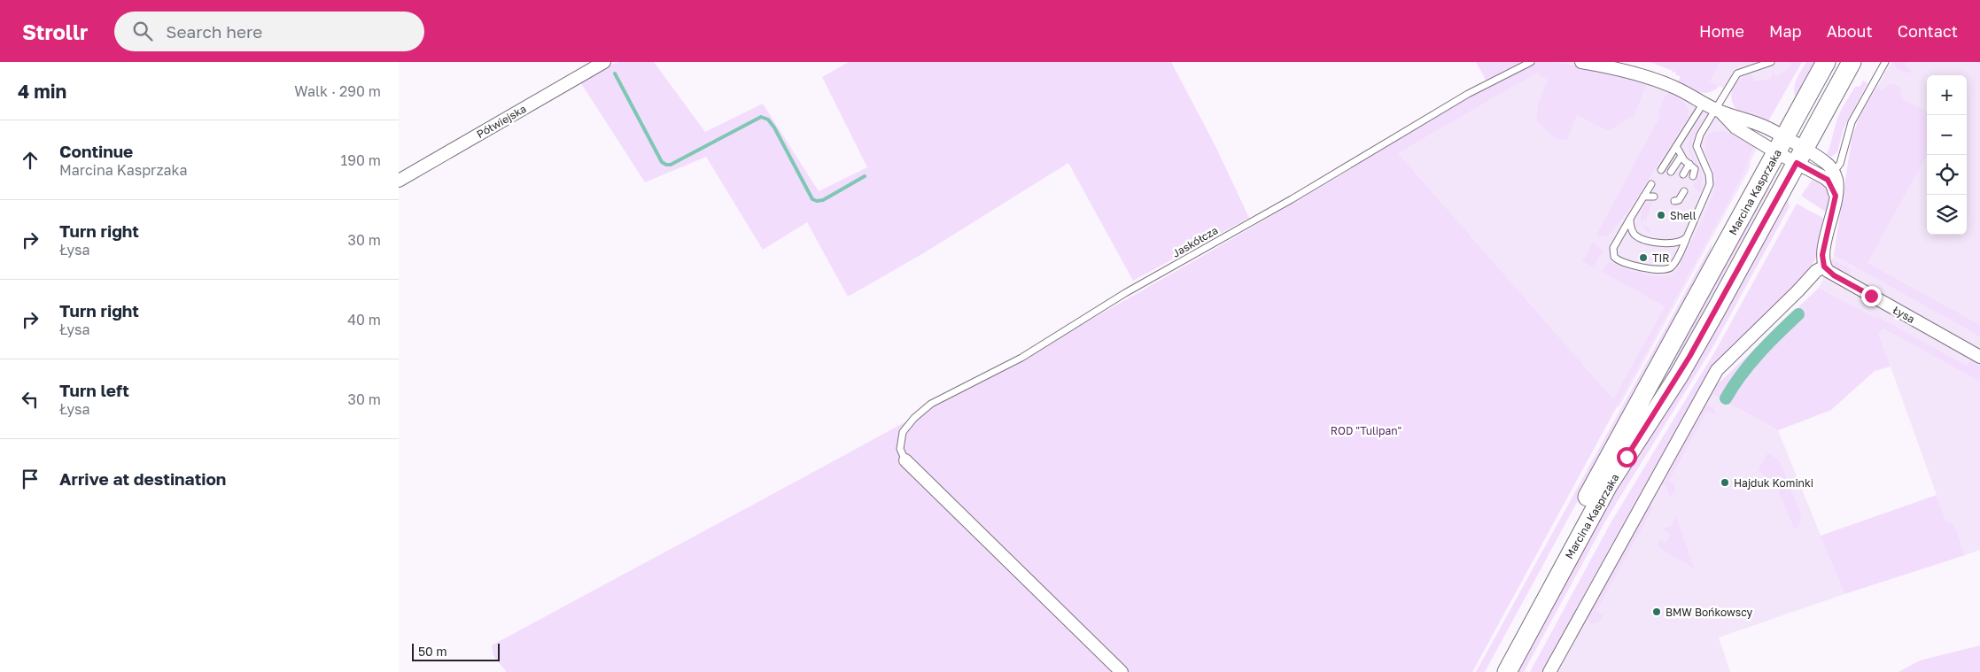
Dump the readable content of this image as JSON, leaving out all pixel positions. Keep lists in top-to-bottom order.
{
  "streets": {
    "main road": ["Marcina Kasprzaka"],
    "street": ["Półwiejska", "Łysa"],
    "lane": ["Jaskółcza"]
  },
  "parks": ["ROD \"Tulipan\""],
  "places": [
    "Shell",
    "TIR",
    "Hajduk Kominki",
    "BMW Bońkowscy"
  ],
  "scale_bar": "50 m",
  "page": {
    "header": "Strollr",
    "search": "Search here",
    "nav": [
      "Home",
      "Map",
      "About",
      "Contact"
    ],
    "heading": ["4 min", "Walk · 290 m"],
    "map_buttons": ["+", "−"],
    "list": [
      ["Continue", "Marcina Kasprzaka", "190 m"],
      ["Turn right", "Łysa", "30 m"],
      ["Turn right", "Łysa", "40 m"],
      ["Turn left", "Łysa", "30 m"],
      "Arrive at destination"
    ],
    "scale": "50 m"
  }
}
